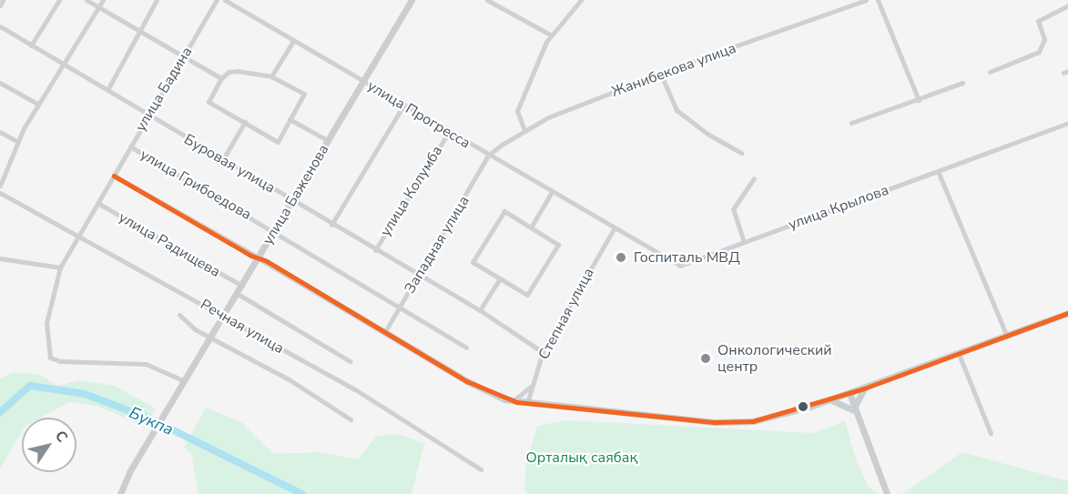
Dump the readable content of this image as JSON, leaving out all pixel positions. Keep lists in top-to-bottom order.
{
  "streets": {
    "main road": ["улица Баженова"],
    "street": [
      "Жанибекова улица",
      "улица Бадина",
      "улица Прогресса",
      "Буровая улица",
      "улица Грибоедова",
      "улица Колумба",
      "улица Крылова",
      "улица Радищева",
      "Западная улица",
      "Степная улица",
      "Речная улица"
    ]
  },
  "crossings": [
    ["Жанибекова улица", "улица Прогресса"],
    ["Жанибекова улица", "Западная улица"],
    ["улица Бадина", "Буровая улица"],
    ["улица Бадина", "улица Грибоедова"],
    ["улица Бадина", "улица Баженова"],
    ["улица Бадина", "улица Радищева"],
    ["улица Бадина", "Речная улица"],
    ["улица Прогресса", "улица Колумба"],
    ["улица Прогресса", "улица Баженова"],
    ["улица Прогресса", "улица Крылова"],
    ["улица Прогресса", "Западная улица"],
    ["улица Прогресса", "Степная улица"],
    ["Буровая улица", "улица Колумба"],
    ["Буровая улица", "улица Баженова"],
    ["Буровая улица", "Западная улица"],
    ["Буровая улица", "Степная улица"],
    ["улица Грибоедова", "улица Баженова"],
    ["улица Грибоедова", "Западная улица"],
    ["улица Баженова", "улица Радищева"],
    ["улица Баженова", "Речная улица"],
    ["улица Крылова", "Степная улица"]
  ],
  "water": ["Букпа"],
  "parks": ["Орталық саябақ"],
  "places": ["Госпиталь МВД", "Онкологический центр"],
  "north": "top right"
}
